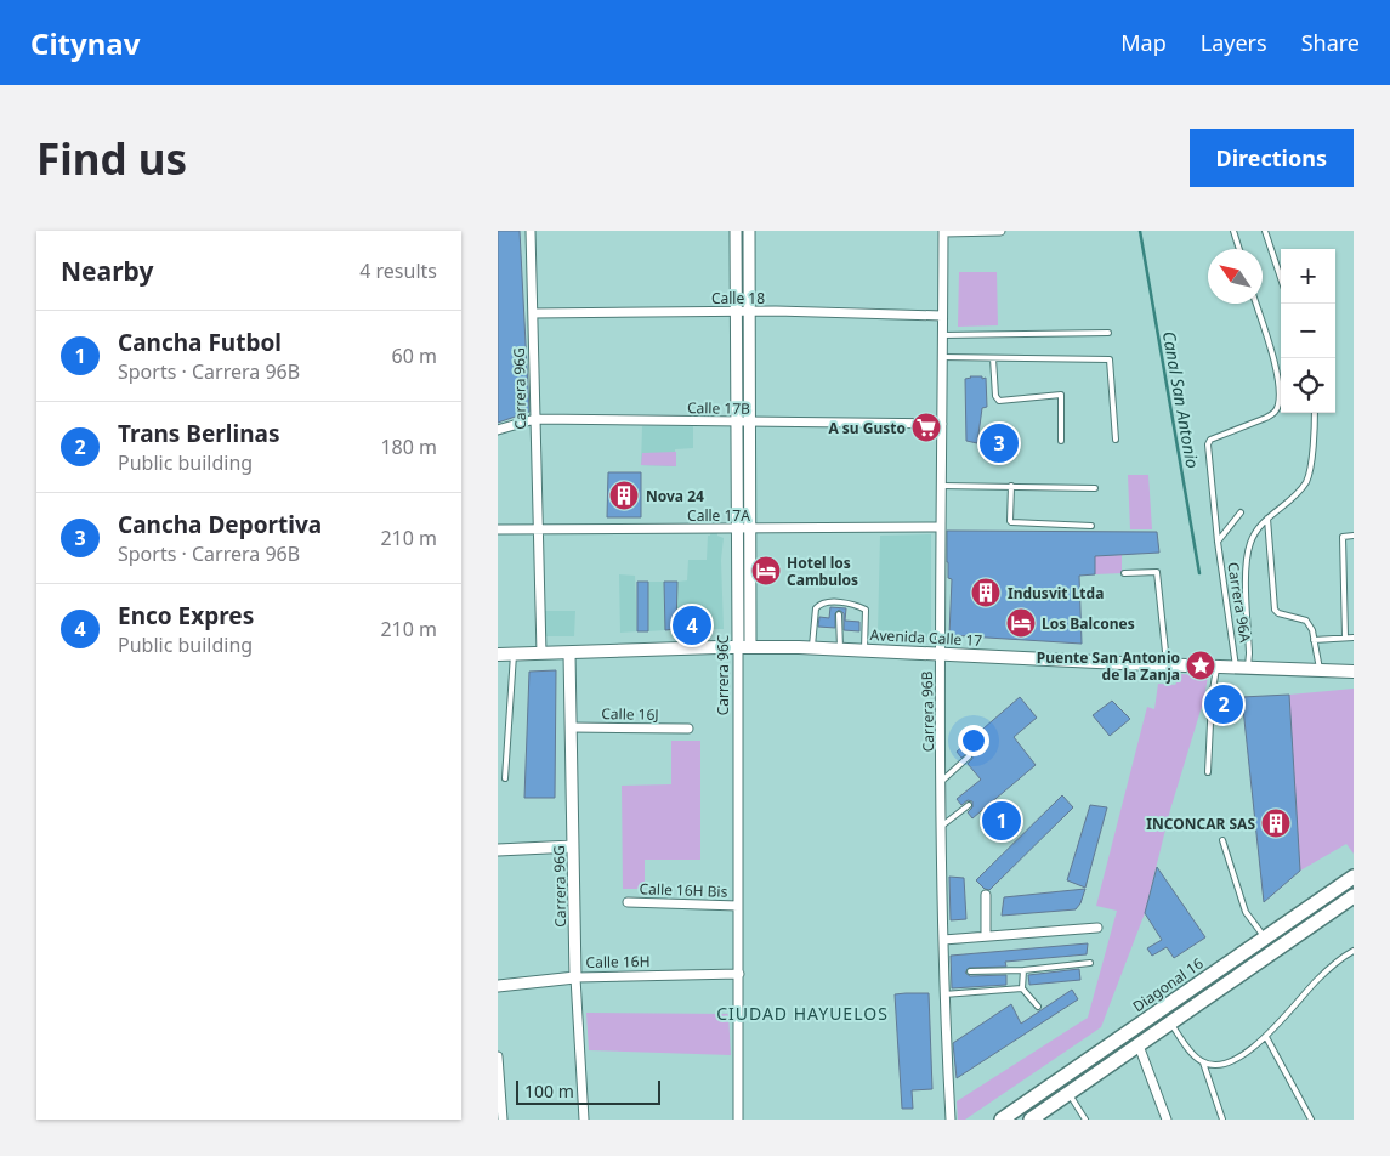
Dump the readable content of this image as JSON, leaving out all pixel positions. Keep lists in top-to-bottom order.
{
  "streets": {
    "main road": ["Avenida Calle 17", "Diagonal 16"],
    "street": [
      "Calle 18",
      "Carrera 96G",
      "Calle 17B",
      "Calle 17A",
      "Carrera 96C",
      "Carrera 96B",
      "Calle 16J",
      "Calle 16H Bis",
      "Calle 16H"
    ],
    "lane": ["Carrera 96A"]
  },
  "crossings": [
    ["Calle 18", "Carrera 96G"],
    ["Calle 18", "Carrera 96C"],
    ["Calle 18", "Carrera 96B"],
    ["Carrera 96G", "Calle 17B"],
    ["Carrera 96G", "Calle 17A"],
    ["Carrera 96G", "Avenida Calle 17"],
    ["Carrera 96G", "Calle 16J"],
    ["Carrera 96G", "Calle 16H"],
    ["Calle 17B", "Carrera 96C"],
    ["Calle 17B", "Carrera 96B"],
    ["Calle 17A", "Carrera 96C"],
    ["Calle 17A", "Carrera 96B"],
    ["Carrera 96A", "Avenida Calle 17"],
    ["Avenida Calle 17", "Carrera 96C"],
    ["Avenida Calle 17", "Carrera 96B"],
    ["Carrera 96C", "Calle 16H Bis"],
    ["Carrera 96C", "Calle 16H"]
  ],
  "districts": ["CIUDAD HAYUELOS"],
  "water": ["Canal San Antonio"],
  "places": {
    "supermarket": ["A su Gusto"],
    "building": ["Nova 24", "Indusvit Ltda", "INCONCAR SAS"],
    "hotel": ["Hotel los Cambulos", "Los Balcones"],
    "place": ["Puente San Antonio de la Zanja"]
  },
  "scale_bar": "100 m",
  "north": "top left",
  "page": {
    "header": "Citynav",
    "nav": ["Map", "Layers", "Share"],
    "buttons": "Directions",
    "title": "Find us",
    "heading": ["Nearby", "4 results"],
    "map_buttons": ["+", "−"],
    "list": [
      {
        "mark": "1",
        "name": "Cancha Futbol",
        "note": "Sports · Carrera 96B",
        "value": "60 m"
      },
      {
        "mark": "2",
        "name": "Trans Berlinas",
        "note": "Public building",
        "value": "180 m"
      },
      {
        "mark": "3",
        "name": "Cancha Deportiva",
        "note": "Sports · Carrera 96B",
        "value": "210 m"
      },
      {
        "mark": "4",
        "name": "Enco Expres",
        "note": "Public building",
        "value": "210 m"
      }
    ],
    "pins": [
      "3",
      "4",
      "2",
      "1"
    ],
    "scale": "100 m"
  }
}
